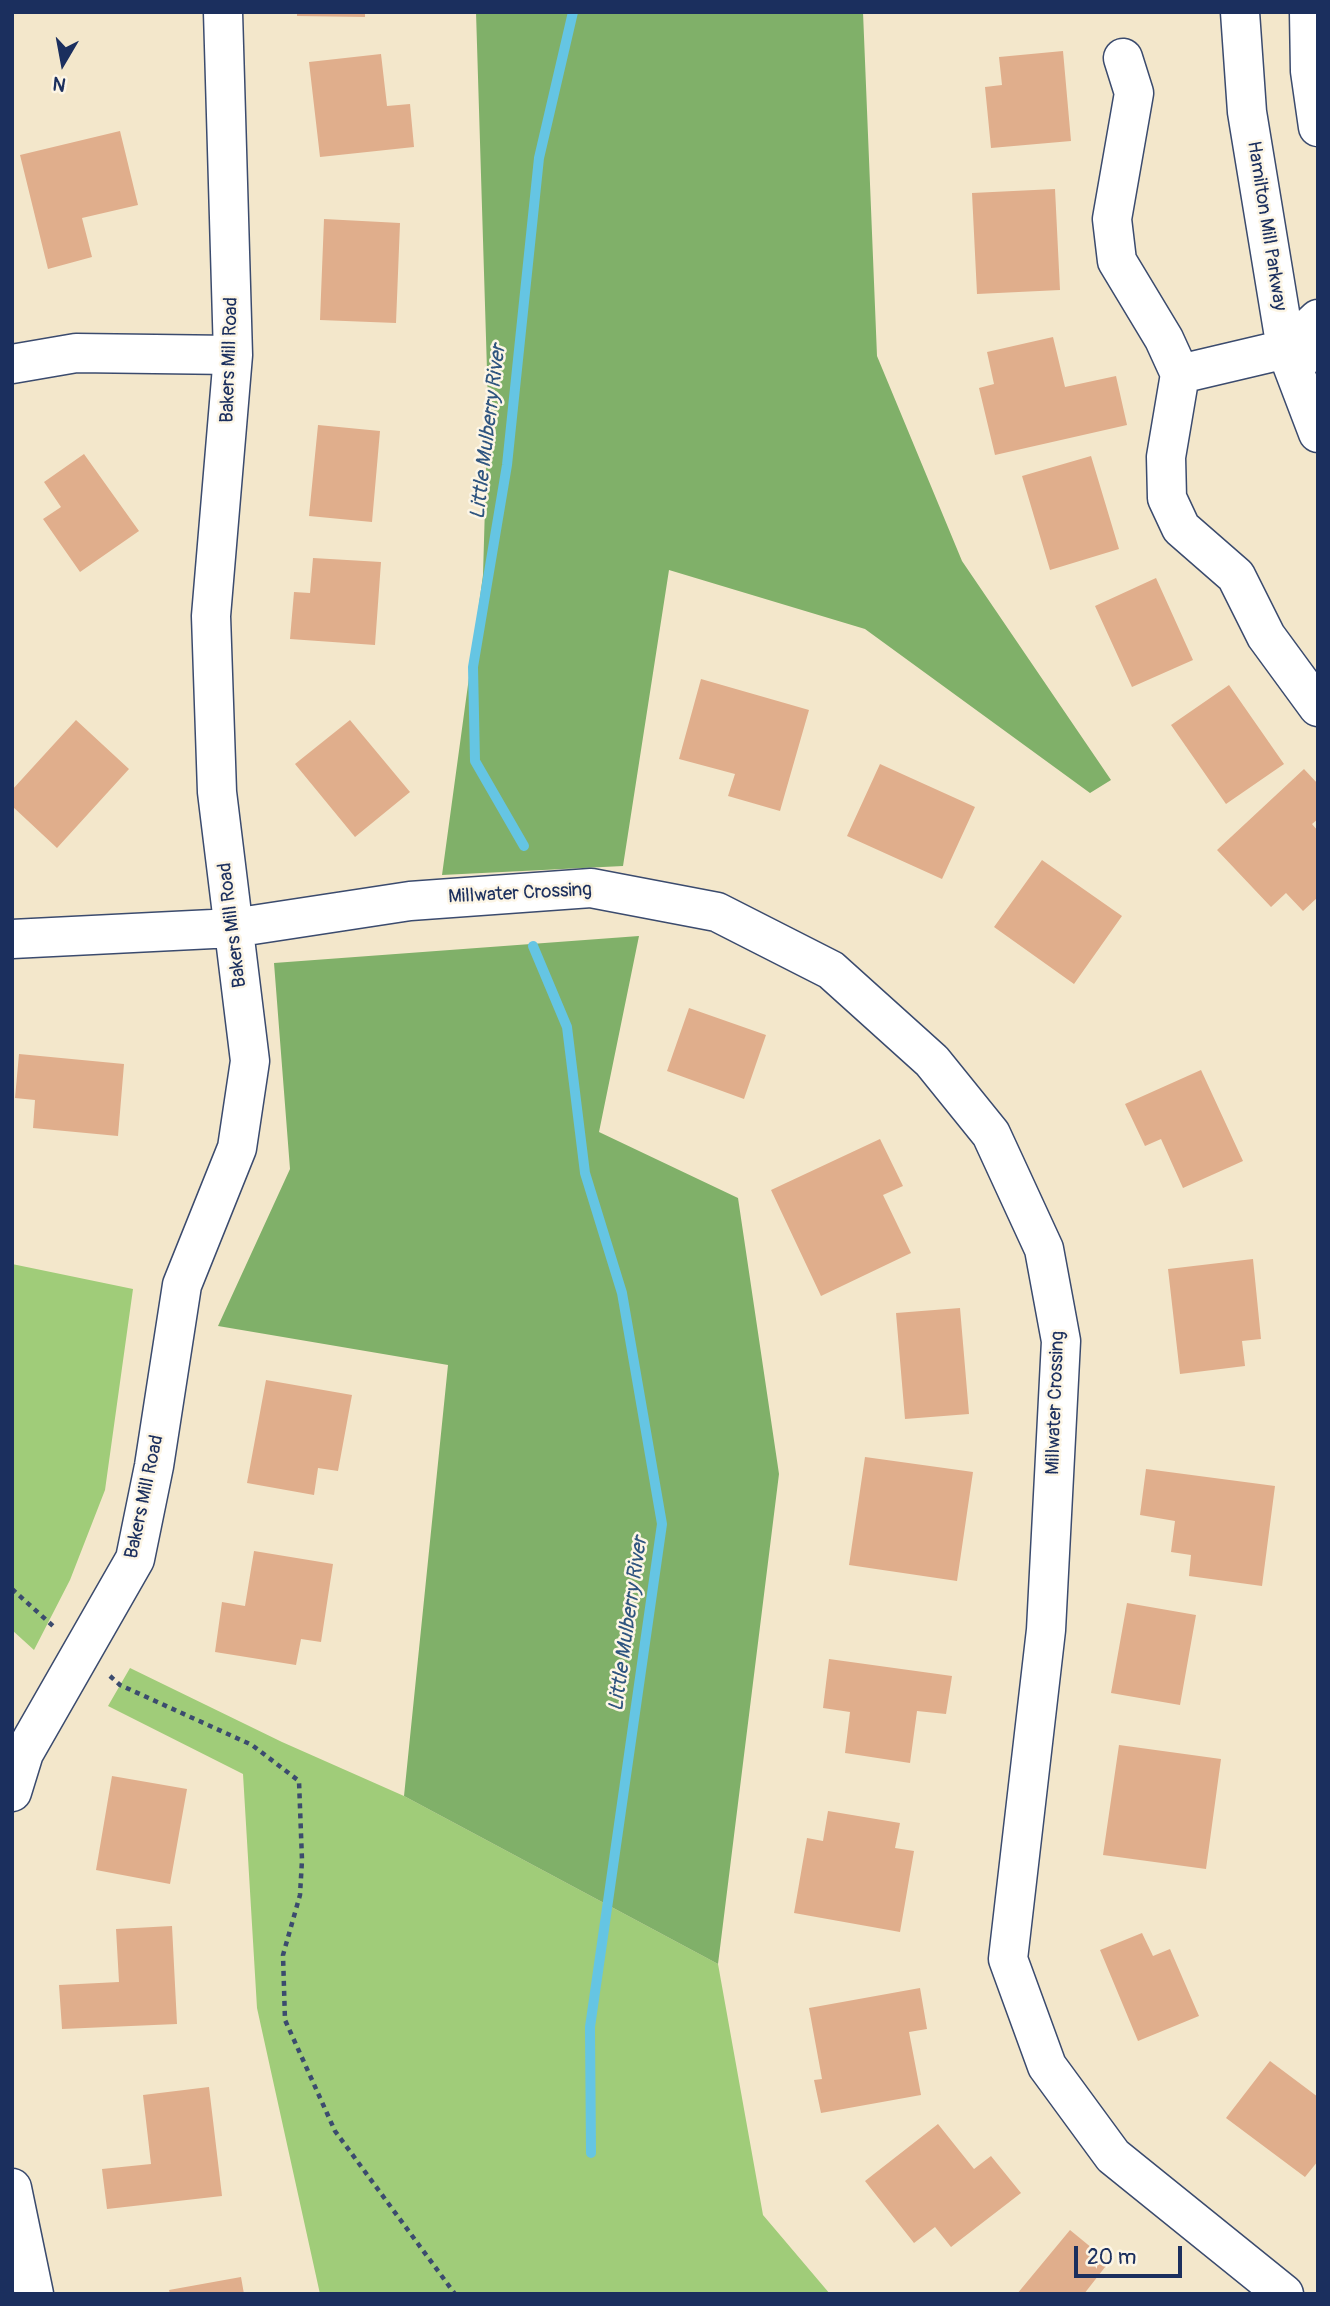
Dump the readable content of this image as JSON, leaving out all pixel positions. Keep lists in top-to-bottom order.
{
  "streets": {
    "street": ["Hamilton Mill Parkway", "Bakers Mill Road", "Millwater Crossing"]
  },
  "crossings": [
    ["Bakers Mill Road", "Millwater Crossing"]
  ],
  "water": ["Little Mulberry River"],
  "scale_bar": "20 m",
  "north": "bottom"
}
